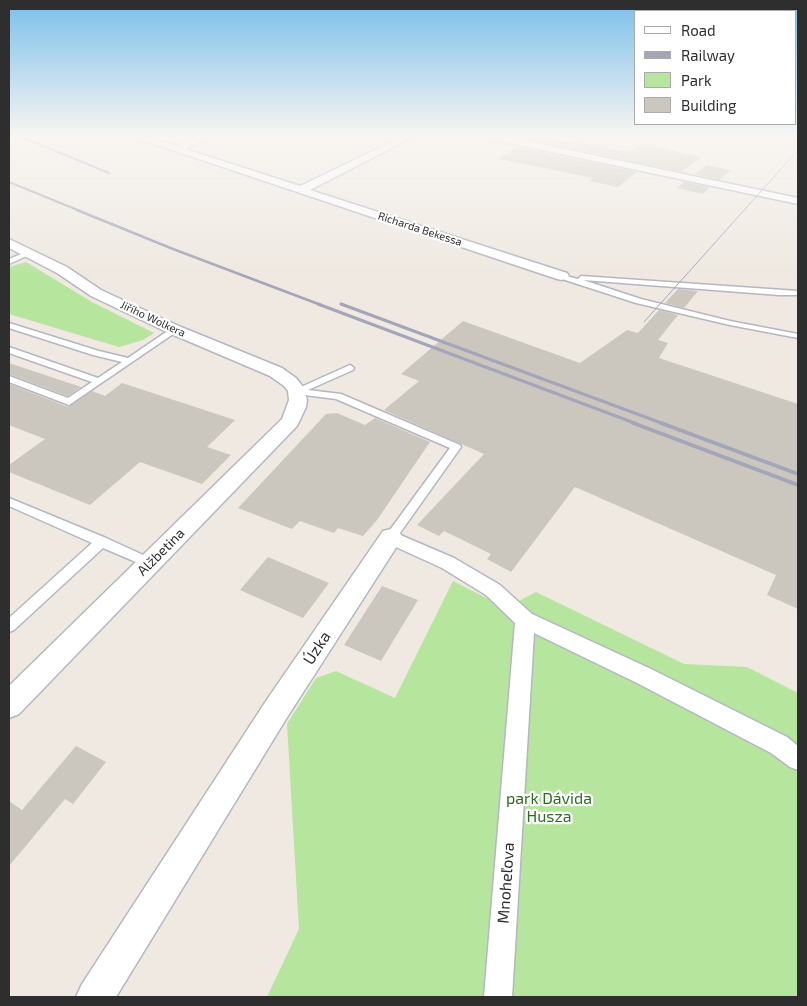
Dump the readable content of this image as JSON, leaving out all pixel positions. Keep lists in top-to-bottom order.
{
  "streets": {
    "street": [
      "Richarda Bekessa",
      "Jiřího Wolkera",
      "Alžbetina",
      "Úzka",
      "Mnoheľova"
    ]
  },
  "crossings": [
    ["Jiřího Wolkera", "Alžbetina"],
    ["Jiřího Wolkera", "Úzka"],
    ["Alžbetina", "Úzka"]
  ],
  "parks": ["park Dávida Husza"],
  "legend": [
    "Road",
    "Railway",
    "Park",
    "Building"
  ]
}
